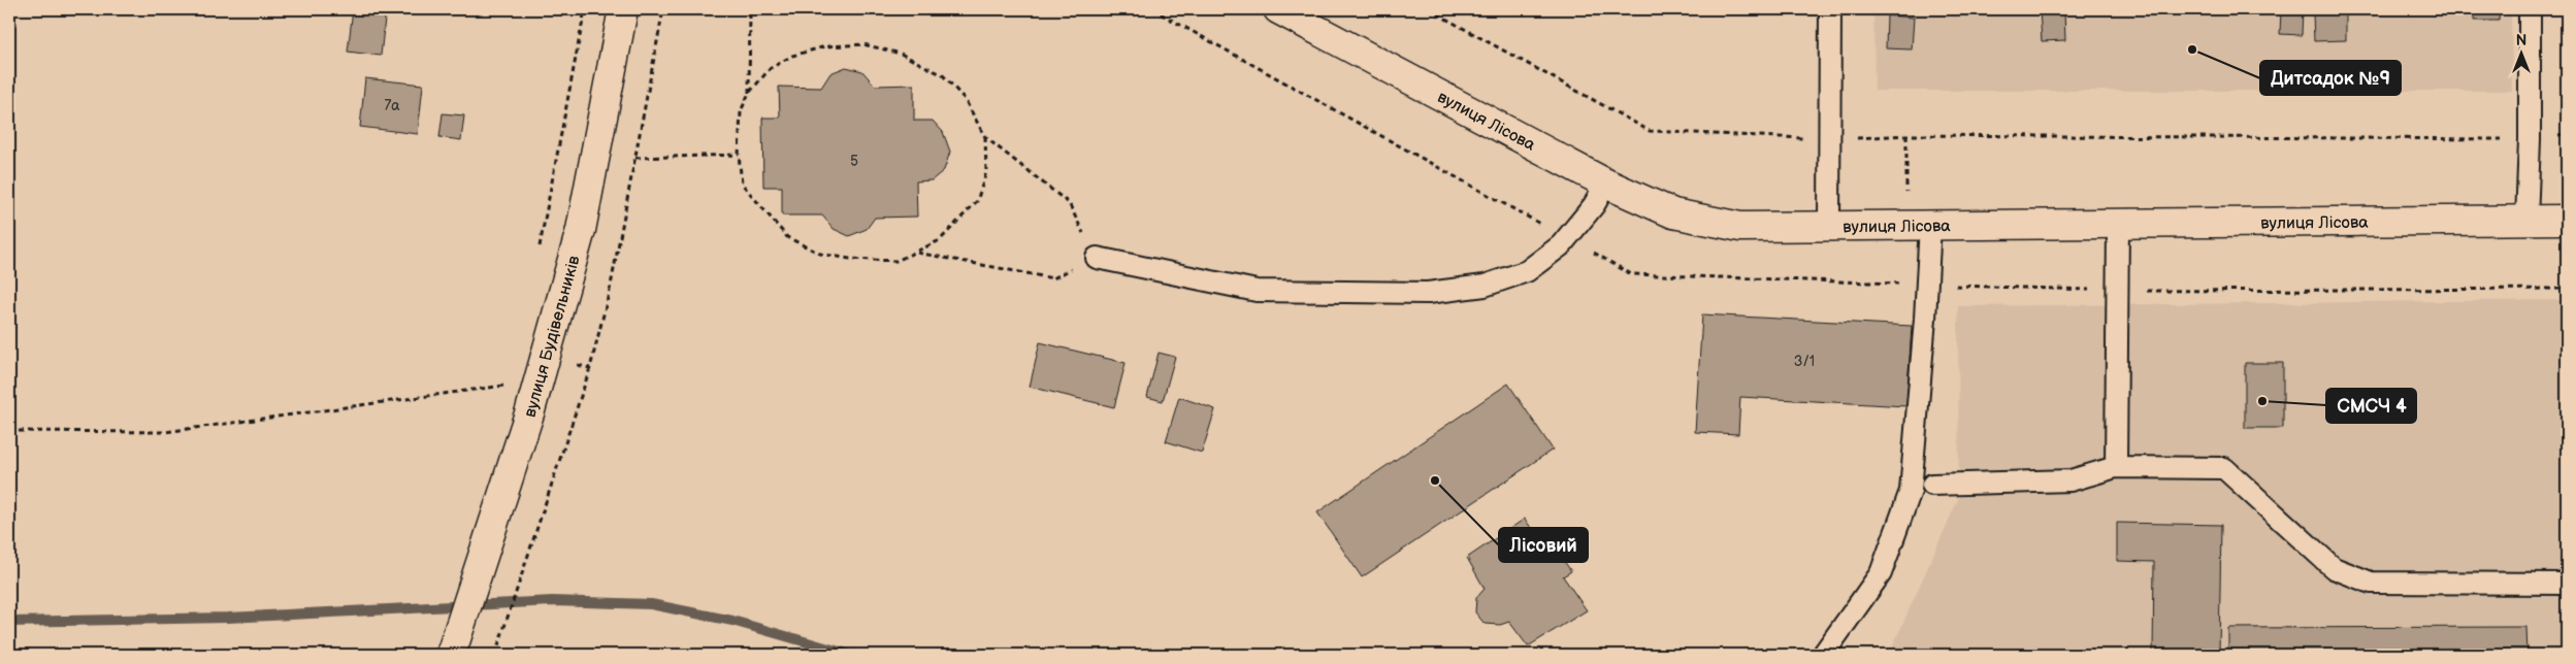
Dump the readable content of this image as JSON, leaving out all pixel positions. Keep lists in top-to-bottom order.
{
  "streets": {
    "street": ["вулиця Лісова", "вулиця Будівельників"]
  },
  "places": ["Дитсадок №9", "СМСЧ 4", "Лісовий"],
  "house_numbers": ["7а", "5", "3/1"],
  "north": "top"
}
